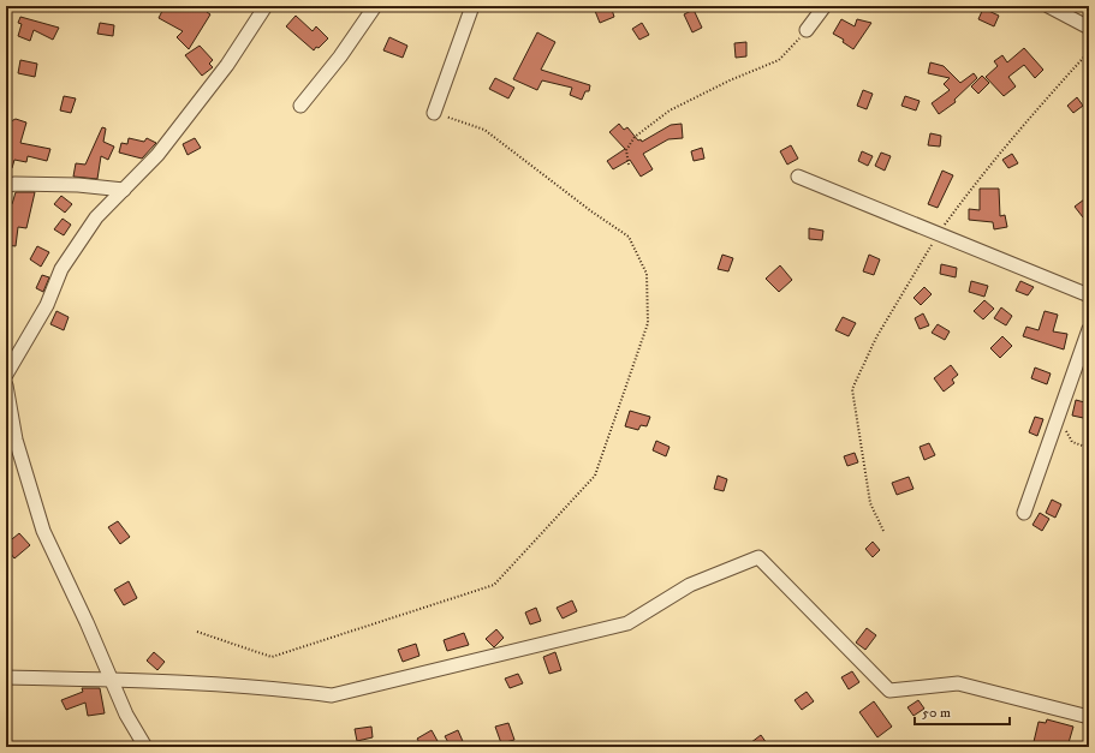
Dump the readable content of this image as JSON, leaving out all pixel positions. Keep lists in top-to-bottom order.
{
  "scale_bar": "50 m"
}
